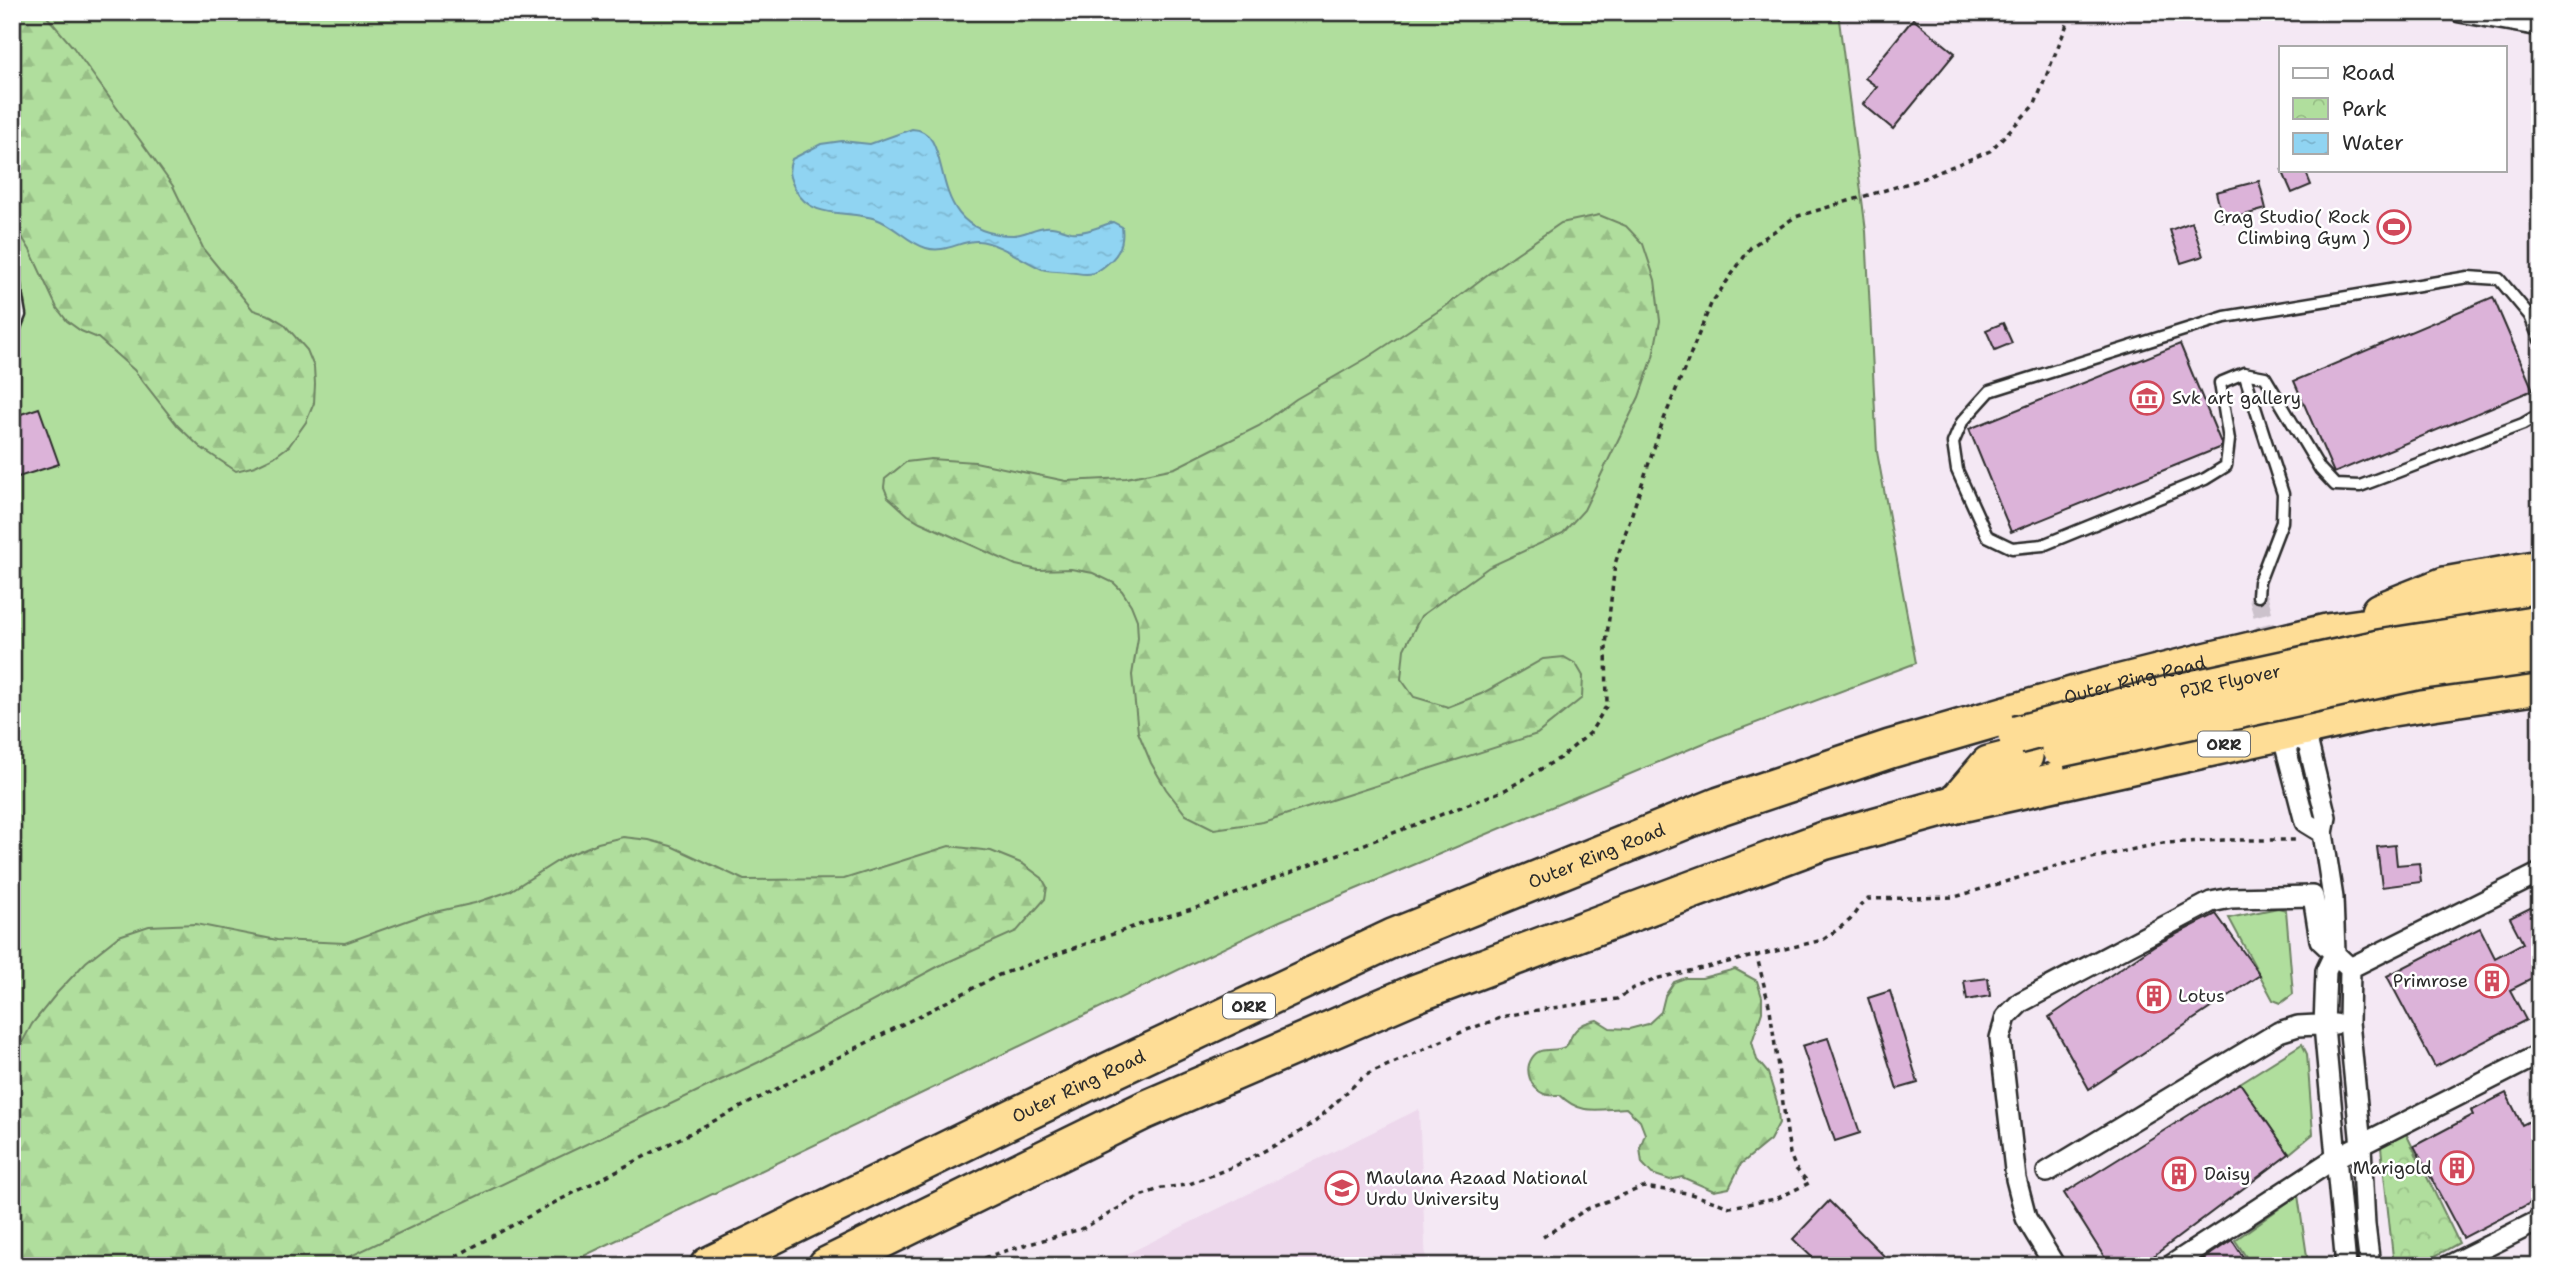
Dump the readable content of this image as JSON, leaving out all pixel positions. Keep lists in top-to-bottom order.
{
  "streets": {
    "highway": ["Outer Ring Road", "PJR Flyover", "ORR"]
  },
  "crossings": [
    ["Outer Ring Road", "PJR Flyover"],
    ["PJR Flyover", "ORR"]
  ],
  "places": {
    "sports": ["Crag Studio( Rock Climbing Gym )"],
    "museum": ["Svk art gallery"],
    "building": [
      "Primrose",
      "Lotus",
      "Marigold",
      "Daisy"
    ],
    "school or university": ["Maulana Azaad National Urdu University"]
  },
  "legend": ["Road", "Park", "Water"]
}
